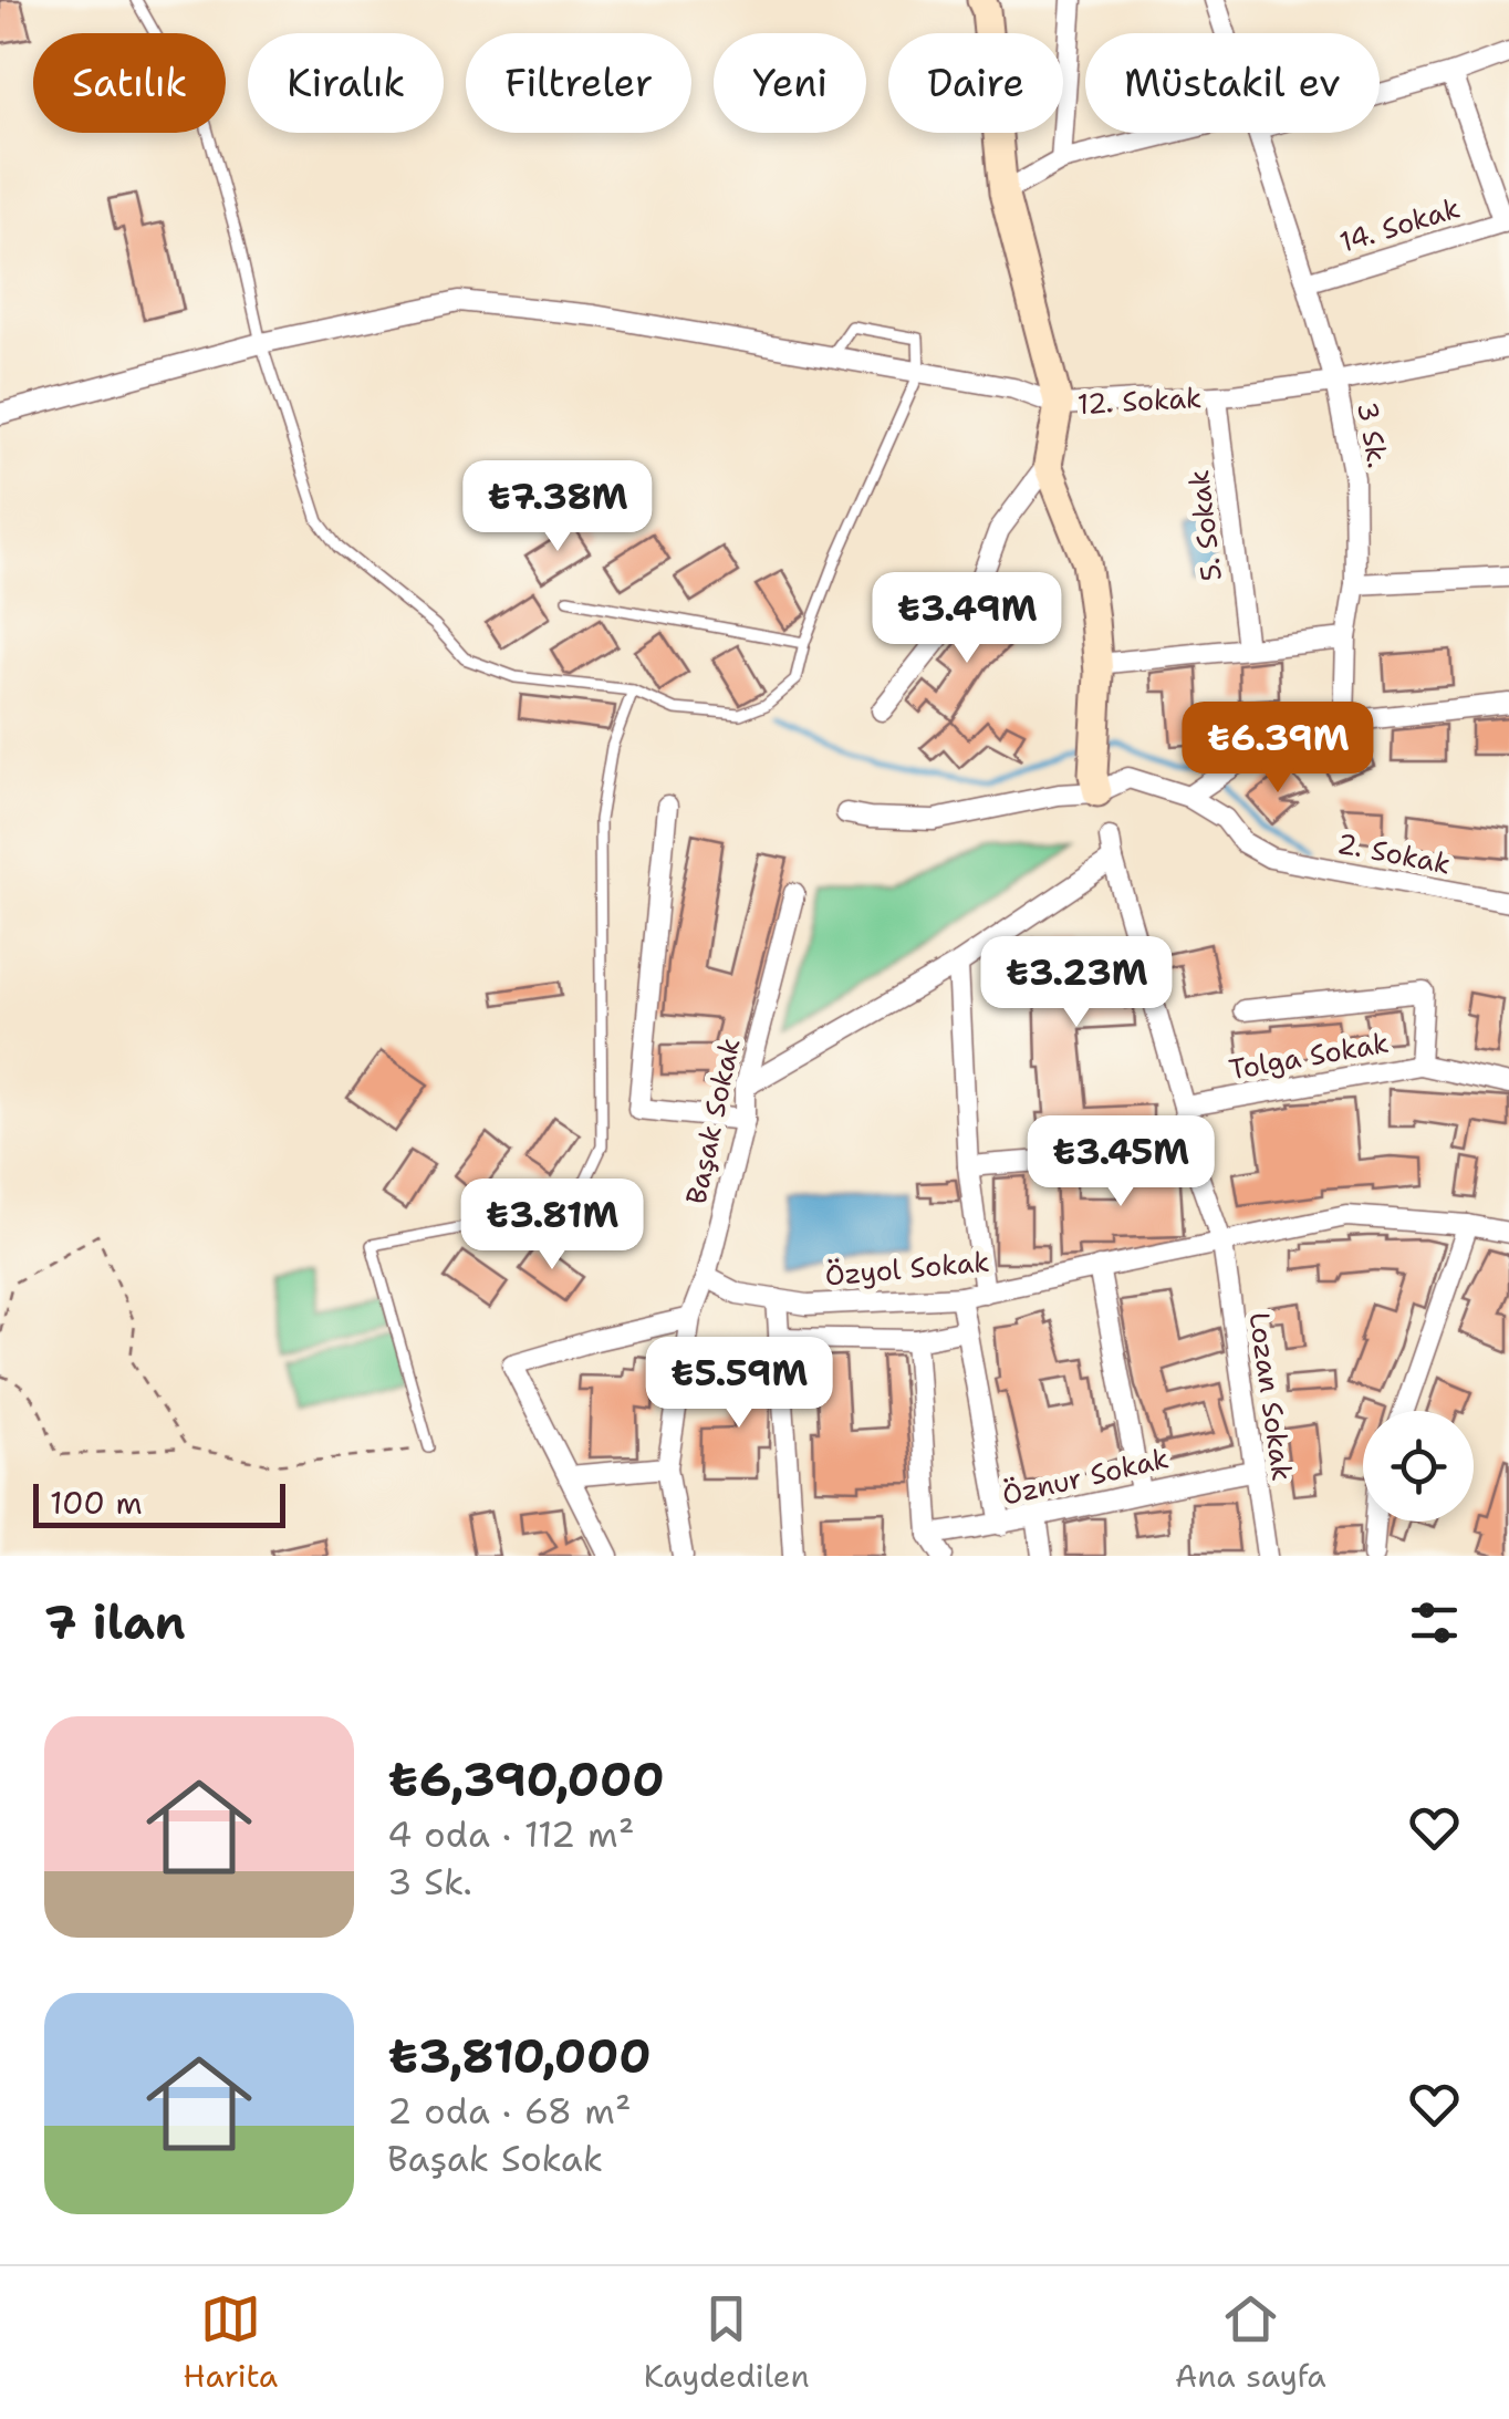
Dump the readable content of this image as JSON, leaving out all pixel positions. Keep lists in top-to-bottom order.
{
  "streets": {
    "main road": ["12. Sokak"],
    "street": [
      "14. Sokak",
      "3 Sk.",
      "5. Sokak",
      "2. Sokak",
      "Tolga Sokak",
      "Başak Sokak",
      "Özyol Sokak",
      "Lozan Sokak",
      "Öznur Sokak"
    ]
  },
  "crossings": [
    ["14. Sokak", "3 Sk."],
    ["12. Sokak", "3 Sk."],
    ["12. Sokak", "5. Sokak"],
    ["Tolga Sokak", "Lozan Sokak"],
    ["Başak Sokak", "Özyol Sokak"],
    ["Özyol Sokak", "Lozan Sokak"],
    ["Lozan Sokak", "Öznur Sokak"]
  ],
  "scale_bar": "100 m",
  "page": {
    "chip": [
      "Satılık",
      "Kiralık",
      "Filtreler",
      "Yeni",
      "Daire",
      "Müstakil ev"
    ],
    "price": [
      "₺7.38M",
      "₺3.49M",
      "₺6.39M",
      "₺3.23M",
      "₺3.45M",
      "₺3.81M",
      "₺5.59M"
    ],
    "scale": "100 m",
    "heading": "7 ilan",
    "list": [
      {
        "name": "₺6,390,000",
        "note": "4 oda · 112 m² · 3 Sk."
      },
      {
        "name": "₺3,810,000",
        "note": "2 oda · 68 m² · Başak Sokak"
      }
    ],
    "tabs": ["Harita", "Kaydedilen", "Ana sayfa"]
  }
}
